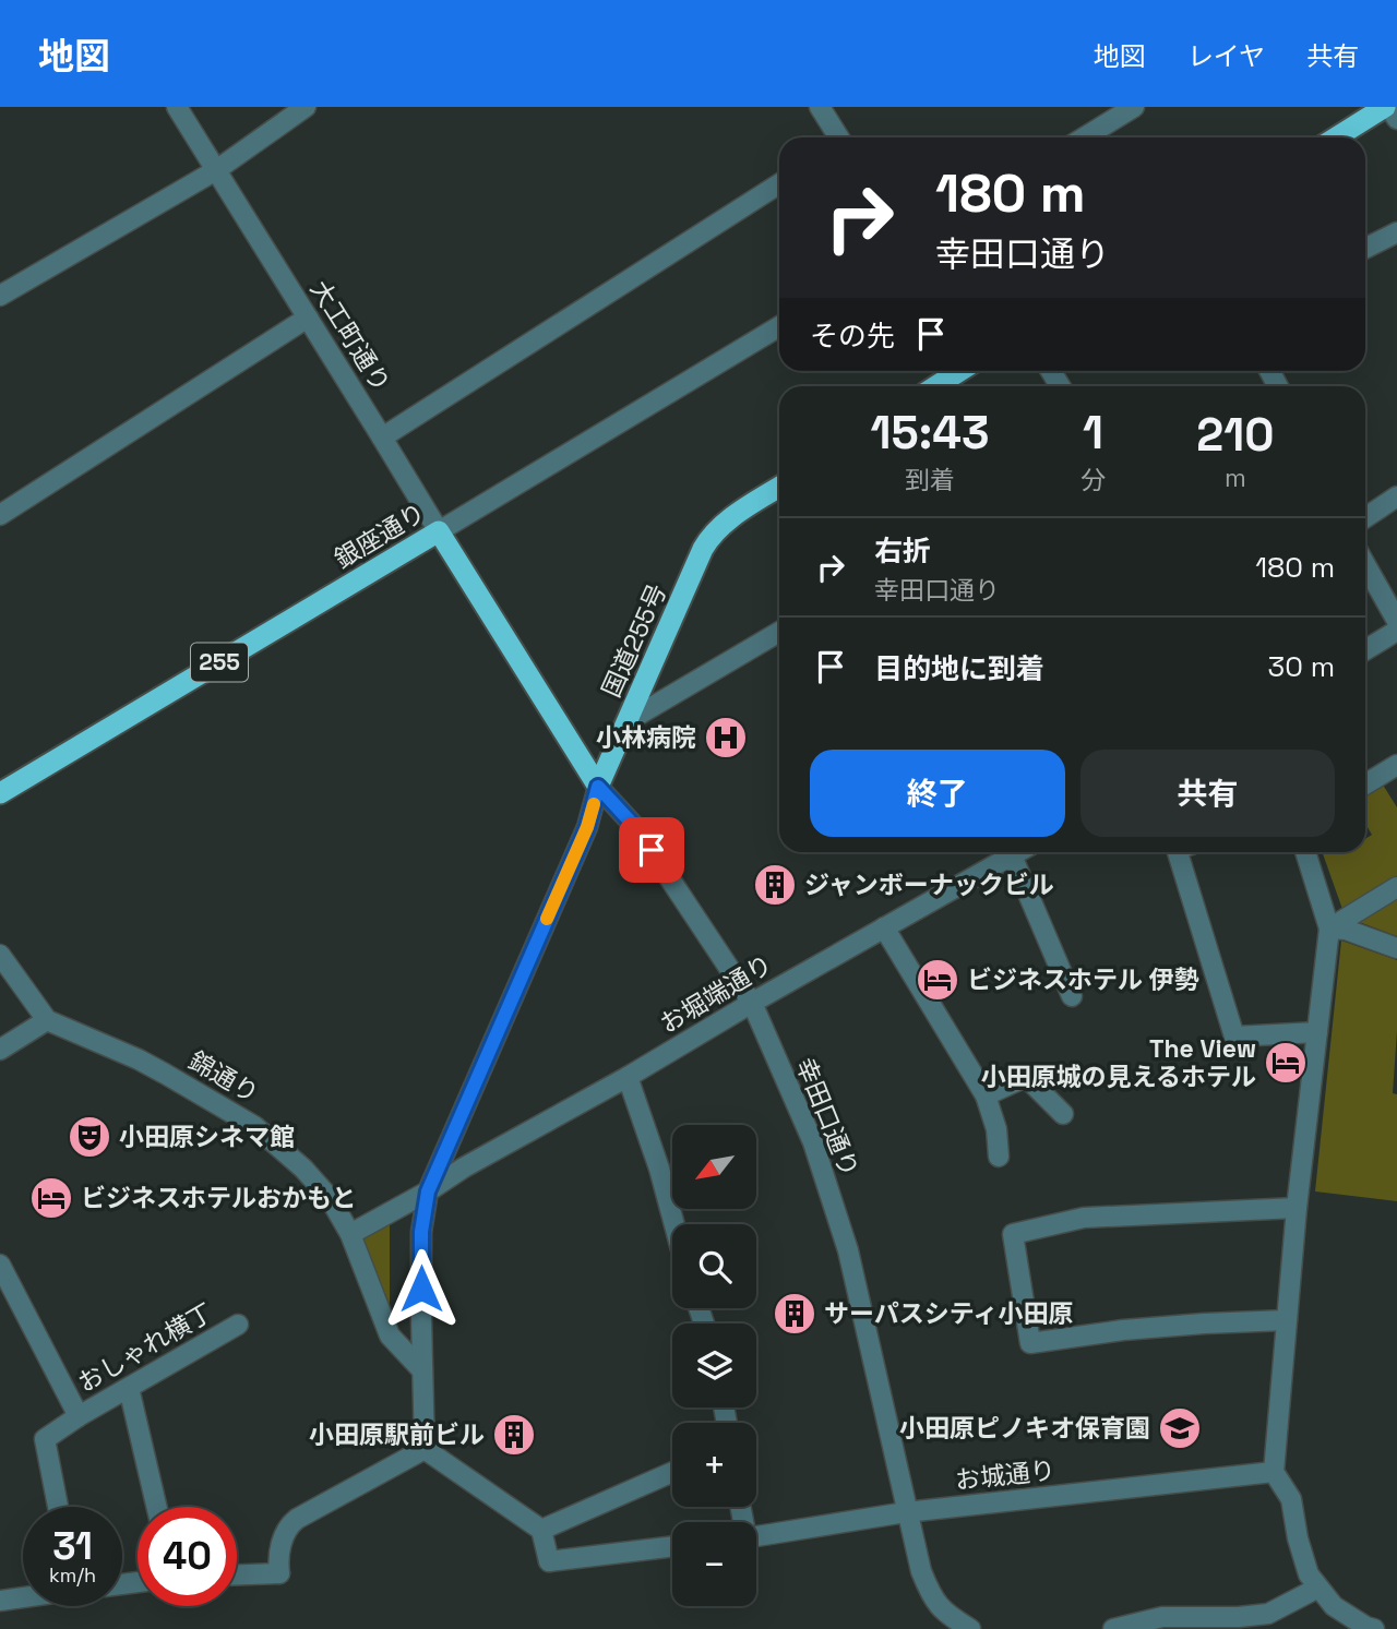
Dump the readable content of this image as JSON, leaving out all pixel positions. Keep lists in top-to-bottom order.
{
  "streets": {
    "highway": ["銀座通り", "国道255号", "255"],
    "street": [
      "大工町通り",
      "お堀端通り",
      "錦通り",
      "幸田口通り",
      "おしゃれ横丁",
      "お城通り"
    ]
  },
  "crossings": [
    ["大工町通り", "銀座通り"],
    ["国道255号", "幸田口通り"],
    ["お堀端通り", "錦通り"],
    ["お堀端通り", "幸田口通り"],
    ["幸田口通り", "お城通り"]
  ],
  "places": {
    "hospital": ["小林病院"],
    "building": ["ジャンボーナックビル", "サーパスシティ小田原", "小田原駅前ビル"],
    "hotel": ["ビジネスホテル 伊勢", "The View 小田原城の見えるホテル", "ビジネスホテルおかもと"],
    "theatre": ["小田原シネマ館"],
    "school or university": ["小田原ピノキオ保育園"]
  },
  "north": "bottom left",
  "page": {
    "header": "地図",
    "nav": ["地図", "レイヤ", "共有"],
    "turn": ["180 m", "幸田口通り"],
    "then": "その先",
    "eta": [
      "15:43",
      "到着",
      "1",
      "分",
      "210",
      "m"
    ],
    "list": [
      {
        "name": "右折",
        "note": "幸田口通り",
        "value": "180 m"
      },
      {
        "name": "目的地に到着",
        "value": "30 m"
      }
    ],
    "buttons": ["終了", "共有"],
    "map_buttons": ["+", "−"],
    "speed": "31 km/h",
    "limit": "40"
  }
}
